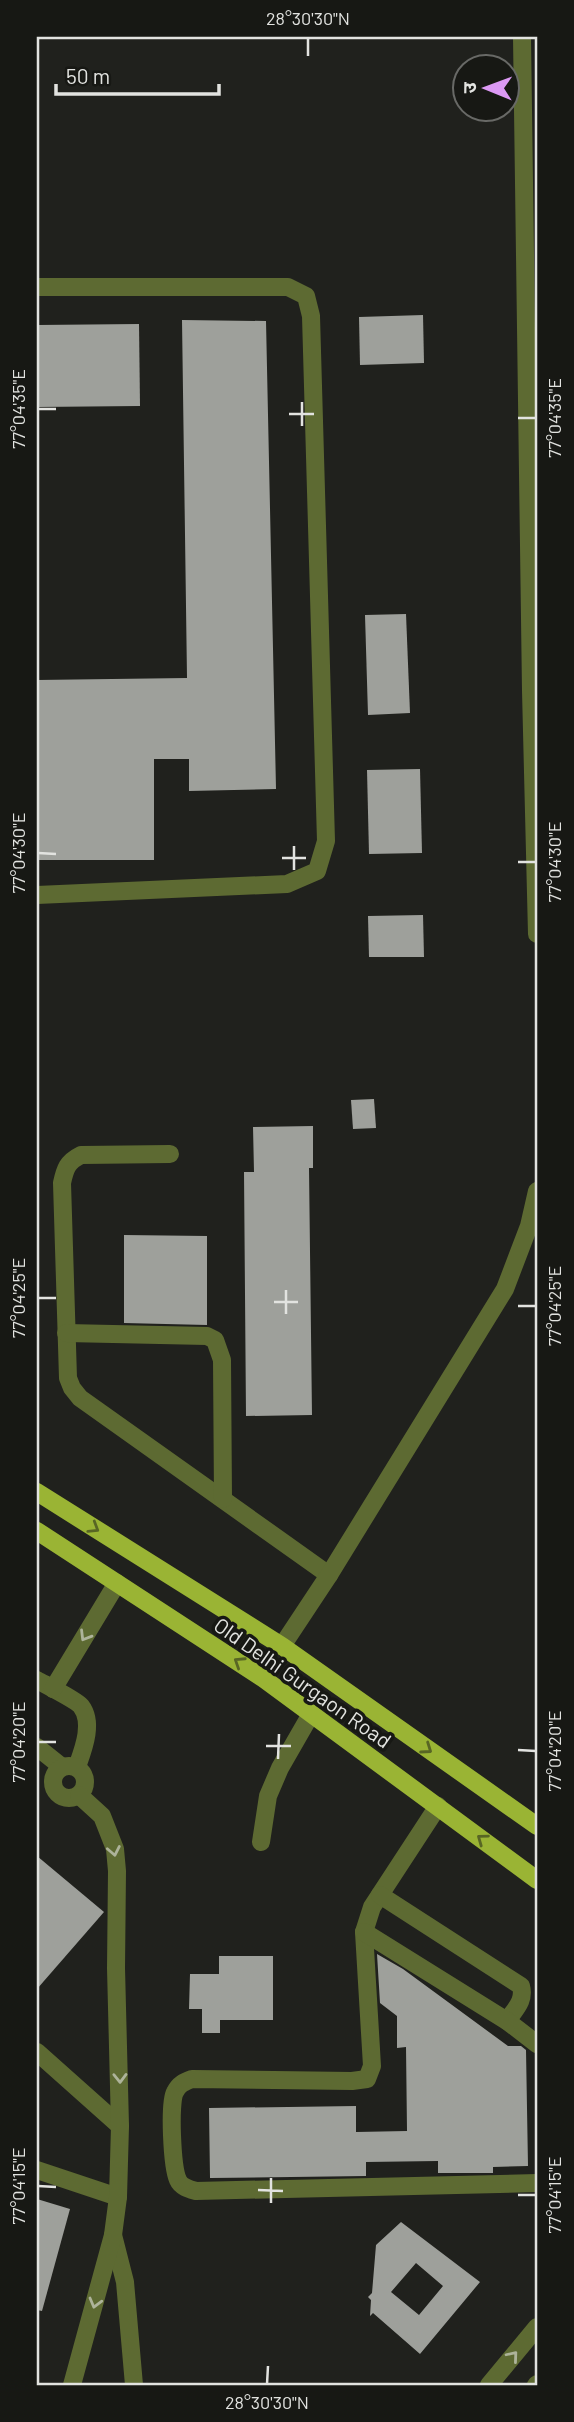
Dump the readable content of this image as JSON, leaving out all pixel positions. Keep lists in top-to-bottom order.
{
  "streets": {
    "main road": ["Old Delhi Gurgaon Road"]
  },
  "scale_bar": "50 m",
  "north": "left",
  "coordinates": [
    "28°30'30\"N",
    "77°04'35\"E",
    "77°04'30\"E",
    "77°04'25\"E",
    "77°04'20\"E",
    "77°04'15\"E"
  ]
}
